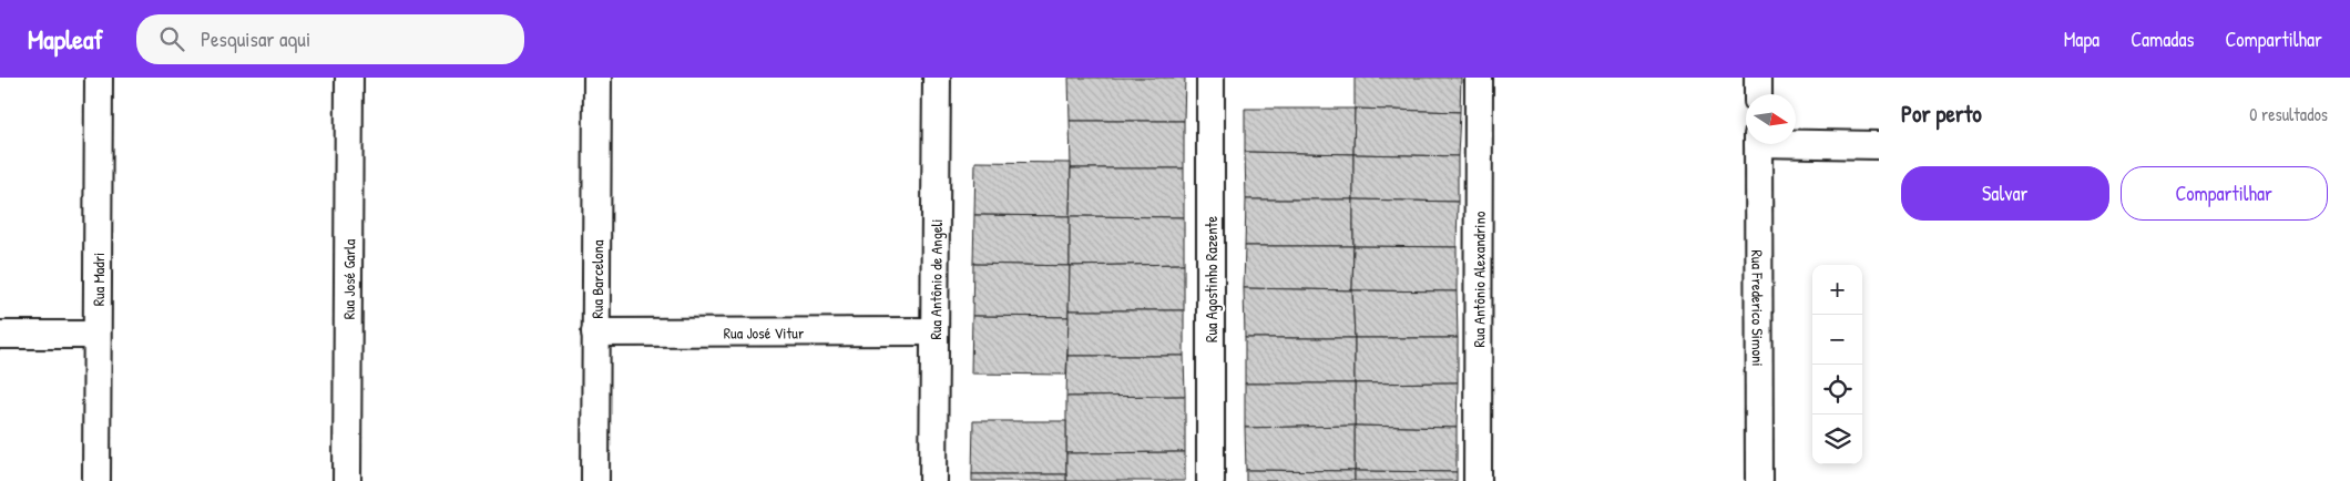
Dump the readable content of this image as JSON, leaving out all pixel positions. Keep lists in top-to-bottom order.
{
  "streets": {
    "street": [
      "Rua Madri",
      "Rua José Garla",
      "Rua Barcelona",
      "Rua Antônio de Angeli",
      "Rua Agostinho Razente",
      "Rua Antônio Alexandrino",
      "Rua Frederico Simoni",
      "Rua José Vitur"
    ]
  },
  "crossings": [
    ["Rua Barcelona", "Rua José Vitur"],
    ["Rua Antônio de Angeli", "Rua José Vitur"]
  ],
  "north": "right",
  "page": {
    "header": "Mapleaf",
    "search": "Pesquisar aqui",
    "nav": ["Mapa", "Camadas", "Compartilhar"],
    "heading": ["Por perto", "0 resultados"],
    "buttons": ["Salvar", "Compartilhar"],
    "map_buttons": ["+", "−"]
  }
}
